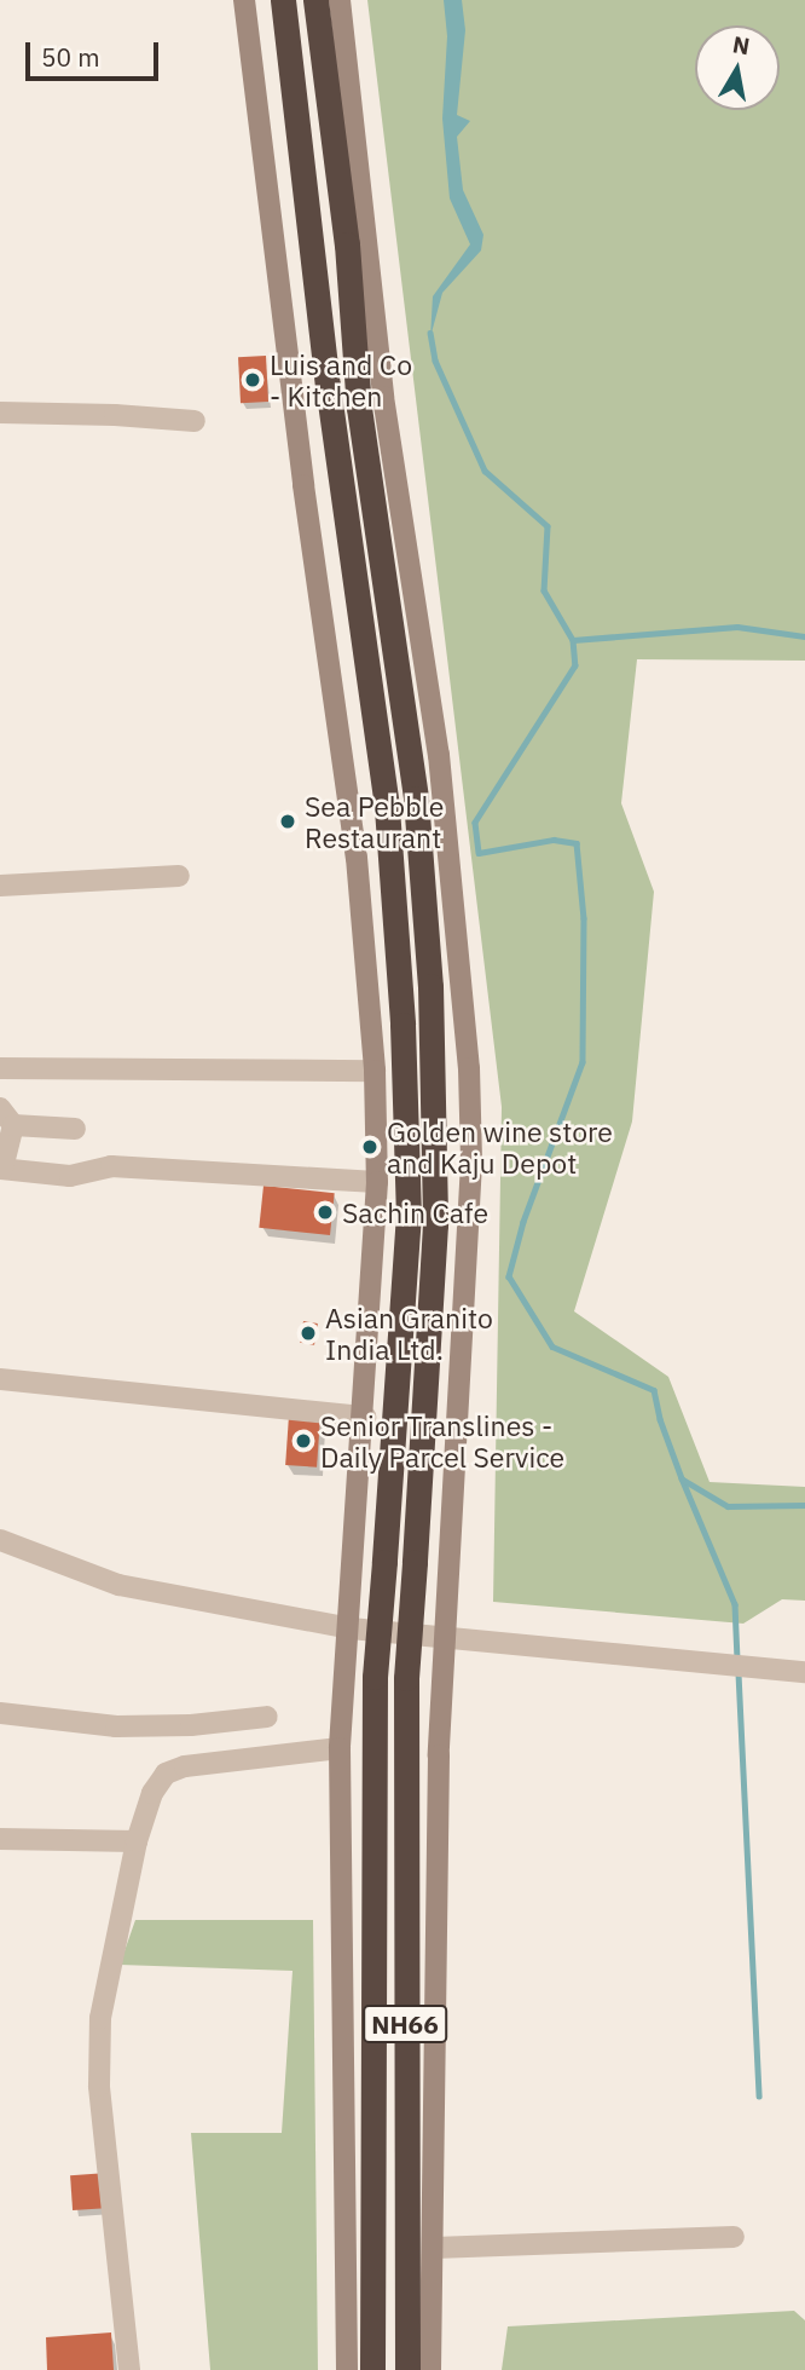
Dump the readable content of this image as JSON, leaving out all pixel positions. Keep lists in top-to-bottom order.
{
  "streets": {
    "highway": ["NH66"]
  },
  "places": [
    "Luis and Co - Kitchen",
    "Sea Pebble Restaurant",
    "Golden wine store and Kaju Depot",
    "Sachin Cafe",
    "Asian Granito India Ltd.",
    "Senior Translines - Daily Parcel Service"
  ],
  "scale_bar": "50 m",
  "north": "top"
}
